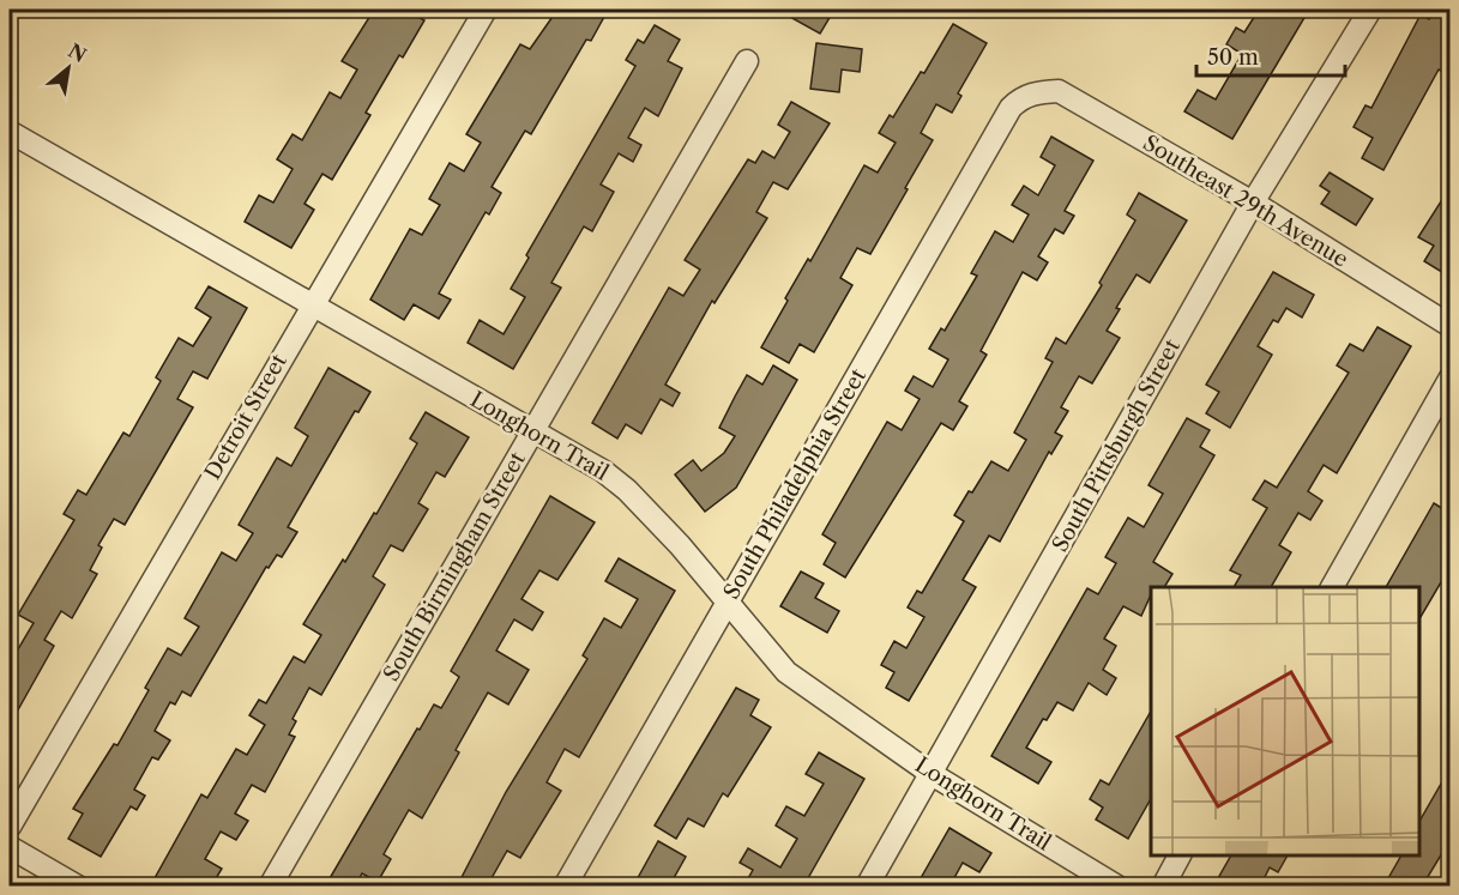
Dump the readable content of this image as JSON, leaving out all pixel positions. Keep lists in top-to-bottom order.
{
  "streets": {
    "street": [
      "Southeast 29th Avenue",
      "Detroit Street",
      "Longhorn Trail",
      "South Pittsburgh Street",
      "South Philadelphia Street",
      "South Birmingham Street"
    ]
  },
  "crossings": [
    ["Southeast 29th Avenue", "South Pittsburgh Street"],
    ["Southeast 29th Avenue", "South Philadelphia Street"],
    ["Detroit Street", "Longhorn Trail"],
    ["Longhorn Trail", "South Pittsburgh Street"],
    ["Longhorn Trail", "South Philadelphia Street"],
    ["Longhorn Trail", "South Birmingham Street"]
  ],
  "scale_bar": "50 m",
  "north": "top right"
}
